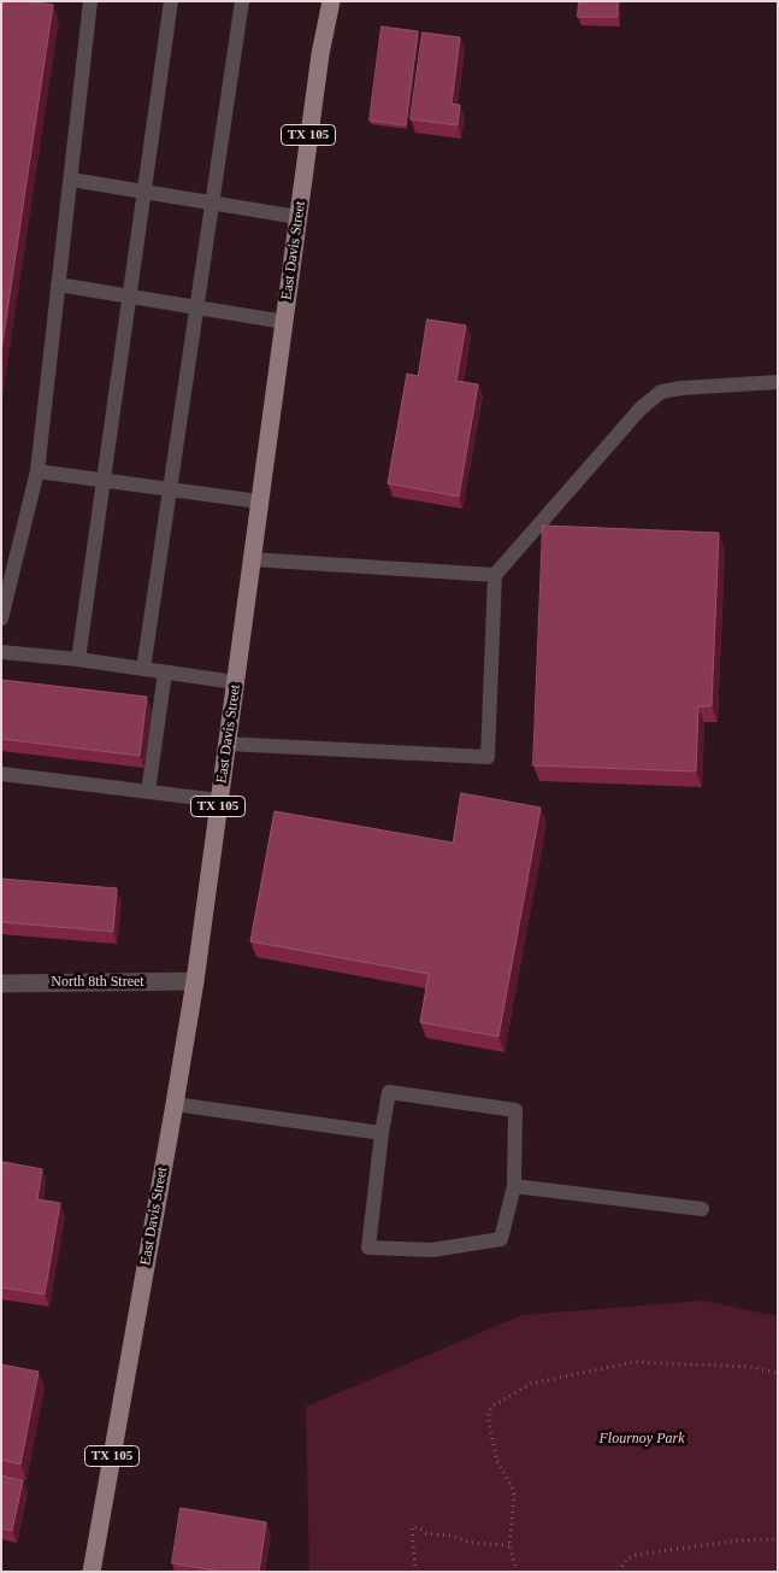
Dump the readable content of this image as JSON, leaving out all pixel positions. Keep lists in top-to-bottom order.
{
  "streets": {
    "main road": ["TX 105", "East Davis Street"],
    "street": ["North 8th Street"]
  },
  "crossings": [
    ["East Davis Street", "North 8th Street"]
  ],
  "parks": ["Flournoy Park"]
}
